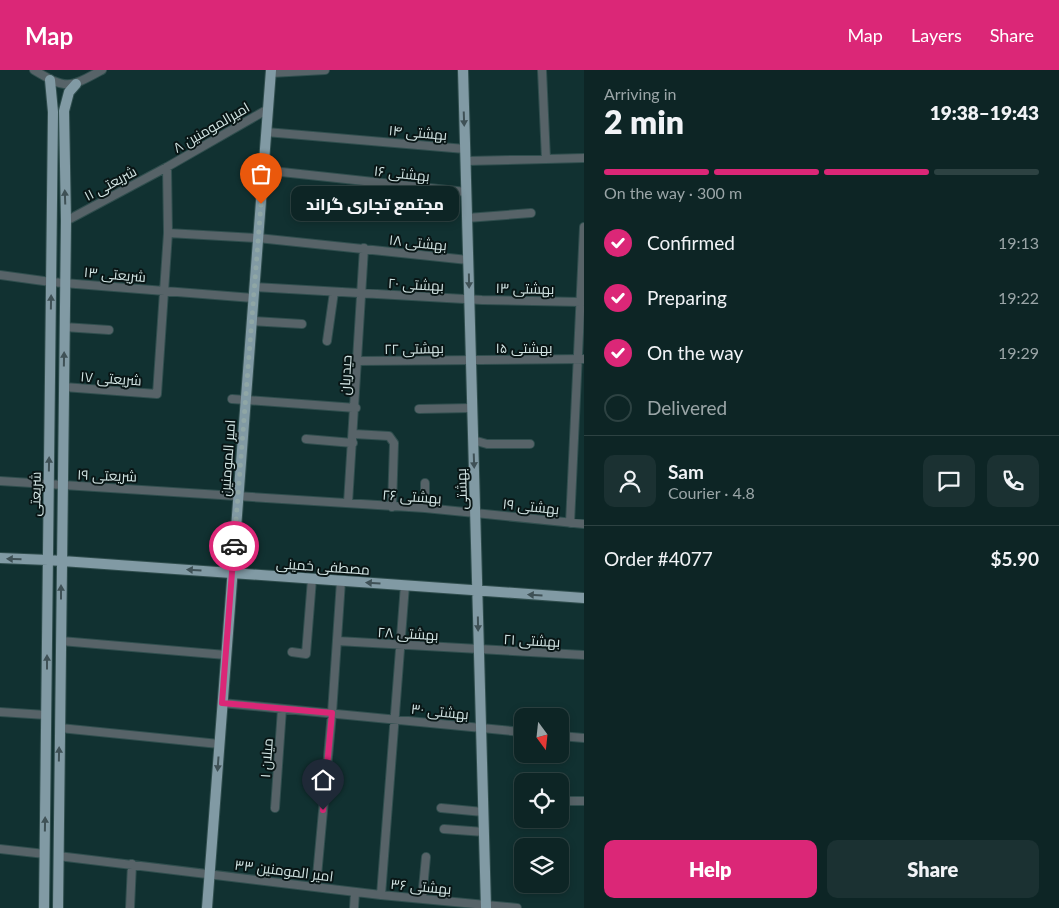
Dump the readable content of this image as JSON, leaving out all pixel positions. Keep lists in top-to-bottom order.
{
  "streets": {
    "main road": [
      "امیر المومنین",
      "بهشتی",
      "شریعتی",
      "مصطفی خمینی"
    ],
    "street": [
      "امیرالمومنین ۸",
      "بهشتی ۱۴",
      "بهشتی ۱۶",
      "شریعتی ۱۱",
      "بهشتی ۱۸",
      "شریعتی ۱۳",
      "بهشتی ۲۰",
      "بهشتی ۱۳",
      "بهشتی ۱۵",
      "بهشتی ۲۲",
      "حیدریان",
      "شریعتی ۱۷",
      "شریعتی ۱۹",
      "بهشتی ۲۶",
      "بهشتی ۱۹",
      "بهشتی ۲۸",
      "بهشتی ۲۱",
      "بهشتی ۳۰",
      "میلان ۱",
      "امیر المومنین ۳۳",
      "بهشتی ۳۶"
    ]
  },
  "crossings": [
    ["امیرالمومنین ۸", "شریعتی ۱۱"],
    ["امیرالمومنین ۸", "امیر المومنین"],
    ["بهشتی ۱۴", "امیر المومنین"],
    ["بهشتی ۱۴", "بهشتی"],
    ["بهشتی ۱۶", "امیر المومنین"],
    ["بهشتی ۱۶", "بهشتی"],
    ["شریعتی ۱۱", "شریعتی"],
    ["بهشتی ۱۸", "حیدریان"],
    ["بهشتی ۱۸", "امیر المومنین"],
    ["بهشتی ۱۸", "بهشتی"],
    ["شریعتی ۱۳", "شریعتی ۱۷"],
    ["شریعتی ۱۳", "امیر المومنین"],
    ["شریعتی ۱۳", "شریعتی"],
    ["بهشتی ۲۰", "بهشتی ۱۳"],
    ["بهشتی ۲۰", "حیدریان"],
    ["بهشتی ۲۰", "امیر المومنین"],
    ["بهشتی ۲۰", "بهشتی"],
    ["بهشتی ۱۳", "بهشتی"],
    ["بهشتی ۱۵", "بهشتی ۲۲"],
    ["بهشتی ۱۵", "بهشتی"],
    ["بهشتی ۲۲", "حیدریان"],
    ["بهشتی ۲۲", "بهشتی"],
    ["حیدریان", "بهشتی ۲۶"],
    ["شریعتی ۱۷", "شریعتی"],
    ["امیر المومنین", "شریعتی ۱۹"],
    ["امیر المومنین", "بهشتی ۲۶"],
    ["امیر المومنین", "مصطفی خمینی"],
    ["امیر المومنین", "بهشتی ۳۰"],
    ["امیر المومنین", "امیر المومنین ۳۳"],
    ["شریعتی ۱۹", "شریعتی"],
    ["شریعتی ۱۹", "بهشتی ۲۶"],
    ["بهشتی", "بهشتی ۲۶"],
    ["بهشتی", "بهشتی ۱۹"],
    ["بهشتی", "مصطفی خمینی"],
    ["بهشتی", "بهشتی ۲۸"],
    ["بهشتی", "بهشتی ۲۱"],
    ["بهشتی", "بهشتی ۳۰"],
    ["بهشتی", "بهشتی ۳۶"],
    ["شریعتی", "مصطفی خمینی"],
    ["شریعتی", "امیر المومنین ۳۳"],
    ["بهشتی ۲۶", "بهشتی ۱۹"],
    ["بهشتی ۲۸", "بهشتی ۲۱"],
    ["بهشتی ۳۰", "میلان ۱"],
    ["امیر المومنین ۳۳", "بهشتی ۳۶"]
  ],
  "one_way": ["مصطفی خمینی"],
  "places": ["مجتمع تجاری گراند"],
  "north": "bottom",
  "page": {
    "header": "Map",
    "nav": ["Map", "Layers", "Share"],
    "heading": ["2 min", "Arriving in", "19:38–19:43"],
    "panel": [
      "Sam",
      "Courier · 4.8",
      "Order #4077",
      "$5.90"
    ],
    "bar": "On the way · 300 m",
    "bubble": "مجتمع تجاری گراند",
    "list": [
      ["Confirmed", "19:13"],
      ["Preparing", "19:22"],
      ["On the way", "19:29"],
      "Delivered"
    ],
    "buttons": ["Help", "Share"]
  }
}
